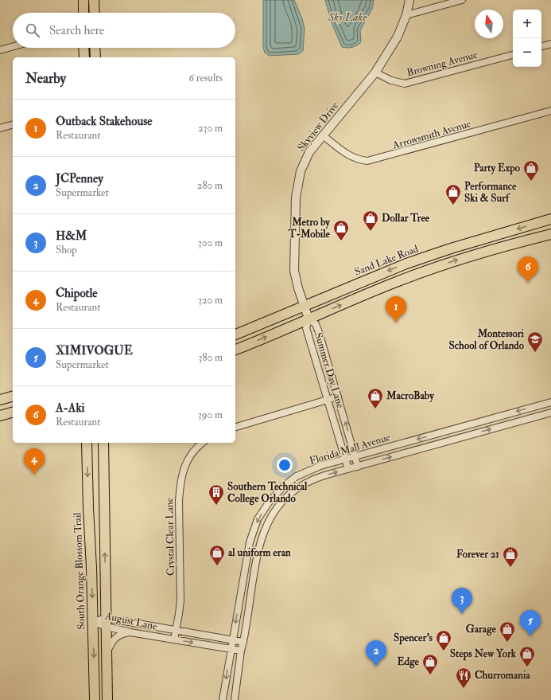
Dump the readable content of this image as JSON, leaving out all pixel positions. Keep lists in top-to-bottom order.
{
  "streets": {
    "main road": ["Sand Lake Road", "South Orange Blossom Trail"],
    "street": [
      "Browning Avenue",
      "Skyview Drive",
      "Arrowsmith Avenue",
      "Summer Day Lane",
      "Florida Mall Avenue",
      "Crystal Clear Lane",
      "August Lane"
    ]
  },
  "crossings": [
    ["Browning Avenue", "Skyview Drive"],
    ["Skyview Drive", "Arrowsmith Avenue"],
    ["Skyview Drive", "Sand Lake Road"],
    ["Skyview Drive", "Summer Day Lane"],
    ["Summer Day Lane", "Florida Mall Avenue"],
    ["Florida Mall Avenue", "August Lane"],
    ["Crystal Clear Lane", "August Lane"],
    ["South Orange Blossom Trail", "August Lane"]
  ],
  "water": ["Sky Lake"],
  "places": {
    "shop": [
      "Party Expo",
      "Performance Ski & Surf",
      "Dollar Tree",
      "Metro by T-Mobile",
      "MacroBaby",
      "al uniform eran",
      "Forever 21",
      "Garage",
      "Spencer's",
      "Steps New York",
      "Edge"
    ],
    "school or university": ["Montessori School of Orlando"],
    "building": ["Southern Technical College Orlando"],
    "restaurant": ["Churromania"]
  },
  "north": "top",
  "page": {
    "map_buttons": ["+", "−"],
    "search": "Search here",
    "heading": ["Nearby", "6 results"],
    "list": [
      {
        "mark": "1",
        "name": "Outback Stakehouse",
        "note": "Restaurant",
        "value": "230 m"
      },
      {
        "mark": "2",
        "name": "JCPenney",
        "note": "Supermarket",
        "value": "280 m"
      },
      {
        "mark": "3",
        "name": "H&M",
        "note": "Shop",
        "value": "300 m"
      },
      {
        "mark": "4",
        "name": "Chipotle",
        "note": "Restaurant",
        "value": "320 m"
      },
      {
        "mark": "5",
        "name": "XIMIVOGUE",
        "note": "Supermarket",
        "value": "380 m"
      },
      {
        "mark": "6",
        "name": "A-Aki",
        "note": "Restaurant",
        "value": "390 m"
      }
    ],
    "pins": [
      "6",
      "1",
      "4",
      "3",
      "5",
      "2"
    ]
  }
}
